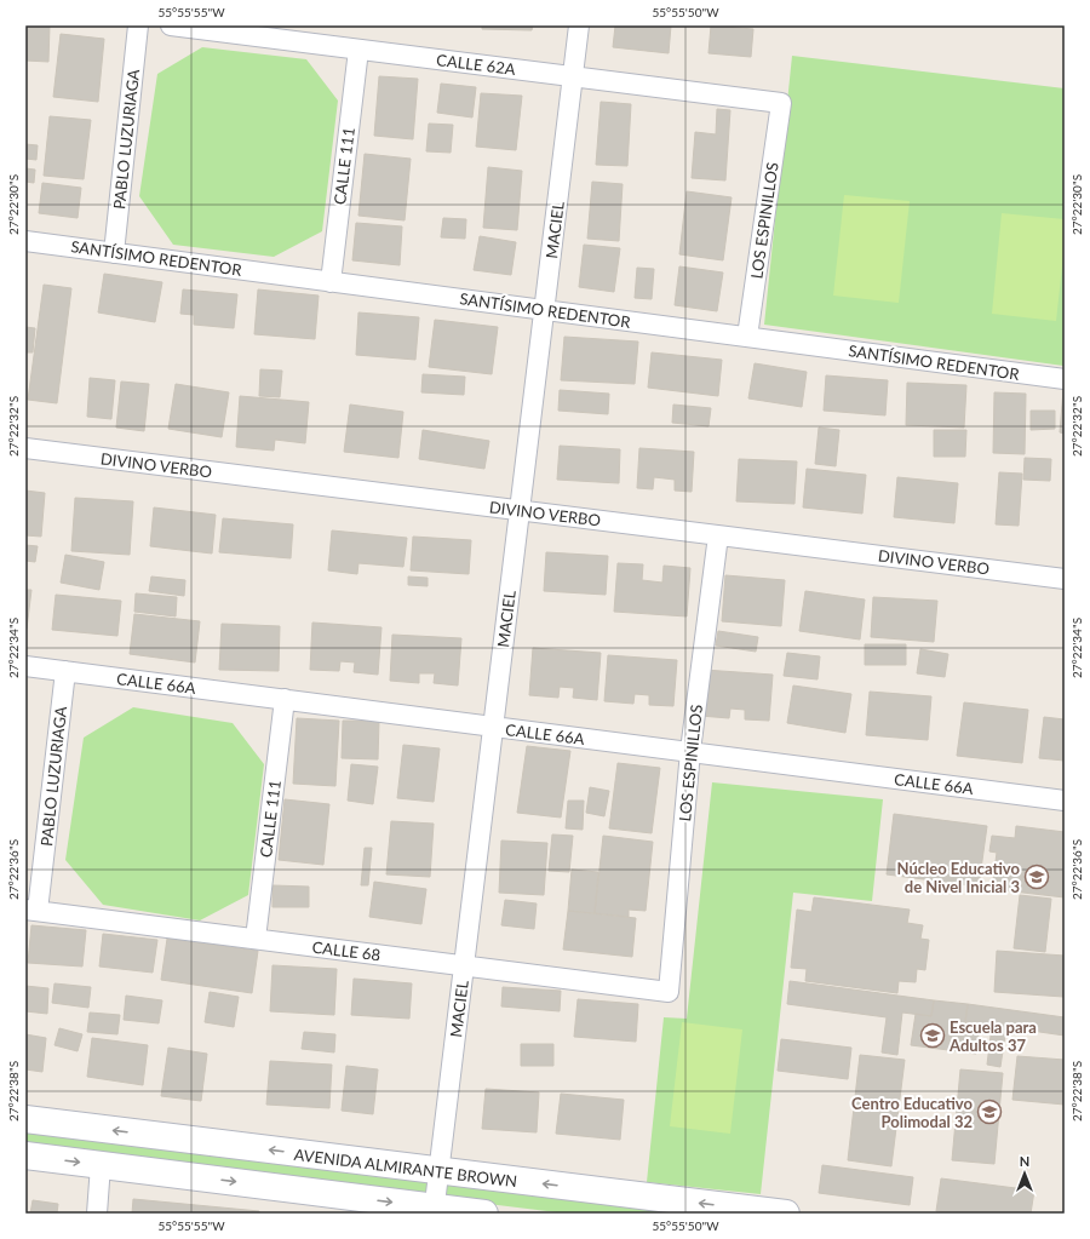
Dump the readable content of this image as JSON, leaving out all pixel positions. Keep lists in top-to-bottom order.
{
  "streets": {
    "main road": ["AVENIDA ALMIRANTE BROWN"],
    "street": [
      "CALLE 62A",
      "PABLO LUZURIAGA",
      "CALLE 111",
      "LOS ESPINILLOS",
      "MACIEL",
      "SANTÍSIMO REDENTOR",
      "DIVINO VERBO",
      "CALLE 66A",
      "CALLE 68"
    ]
  },
  "crossings": [
    ["CALLE 62A", "CALLE 111"],
    ["CALLE 62A", "LOS ESPINILLOS"],
    ["CALLE 62A", "MACIEL"],
    ["PABLO LUZURIAGA", "SANTÍSIMO REDENTOR"],
    ["PABLO LUZURIAGA", "CALLE 66A"],
    ["PABLO LUZURIAGA", "CALLE 68"],
    ["CALLE 111", "SANTÍSIMO REDENTOR"],
    ["CALLE 111", "CALLE 66A"],
    ["CALLE 111", "CALLE 68"],
    ["LOS ESPINILLOS", "SANTÍSIMO REDENTOR"],
    ["LOS ESPINILLOS", "DIVINO VERBO"],
    ["LOS ESPINILLOS", "CALLE 66A"],
    ["LOS ESPINILLOS", "CALLE 68"],
    ["MACIEL", "SANTÍSIMO REDENTOR"],
    ["MACIEL", "DIVINO VERBO"],
    ["MACIEL", "CALLE 66A"],
    ["MACIEL", "CALLE 68"],
    ["MACIEL", "AVENIDA ALMIRANTE BROWN"]
  ],
  "places": {
    "school or university": ["Núcleo Educativo de Nivel Inicial 3", "Escuela para Adultos 37", "Centro Educativo Polimodal 32"]
  },
  "north": "top",
  "coordinates": [
    "55°55'55\"W",
    "55°55'50\"W",
    "27°22'30\"S",
    "27°22'32\"S",
    "27°22'34\"S",
    "27°22'36\"S",
    "27°22'38\"S"
  ]
}
